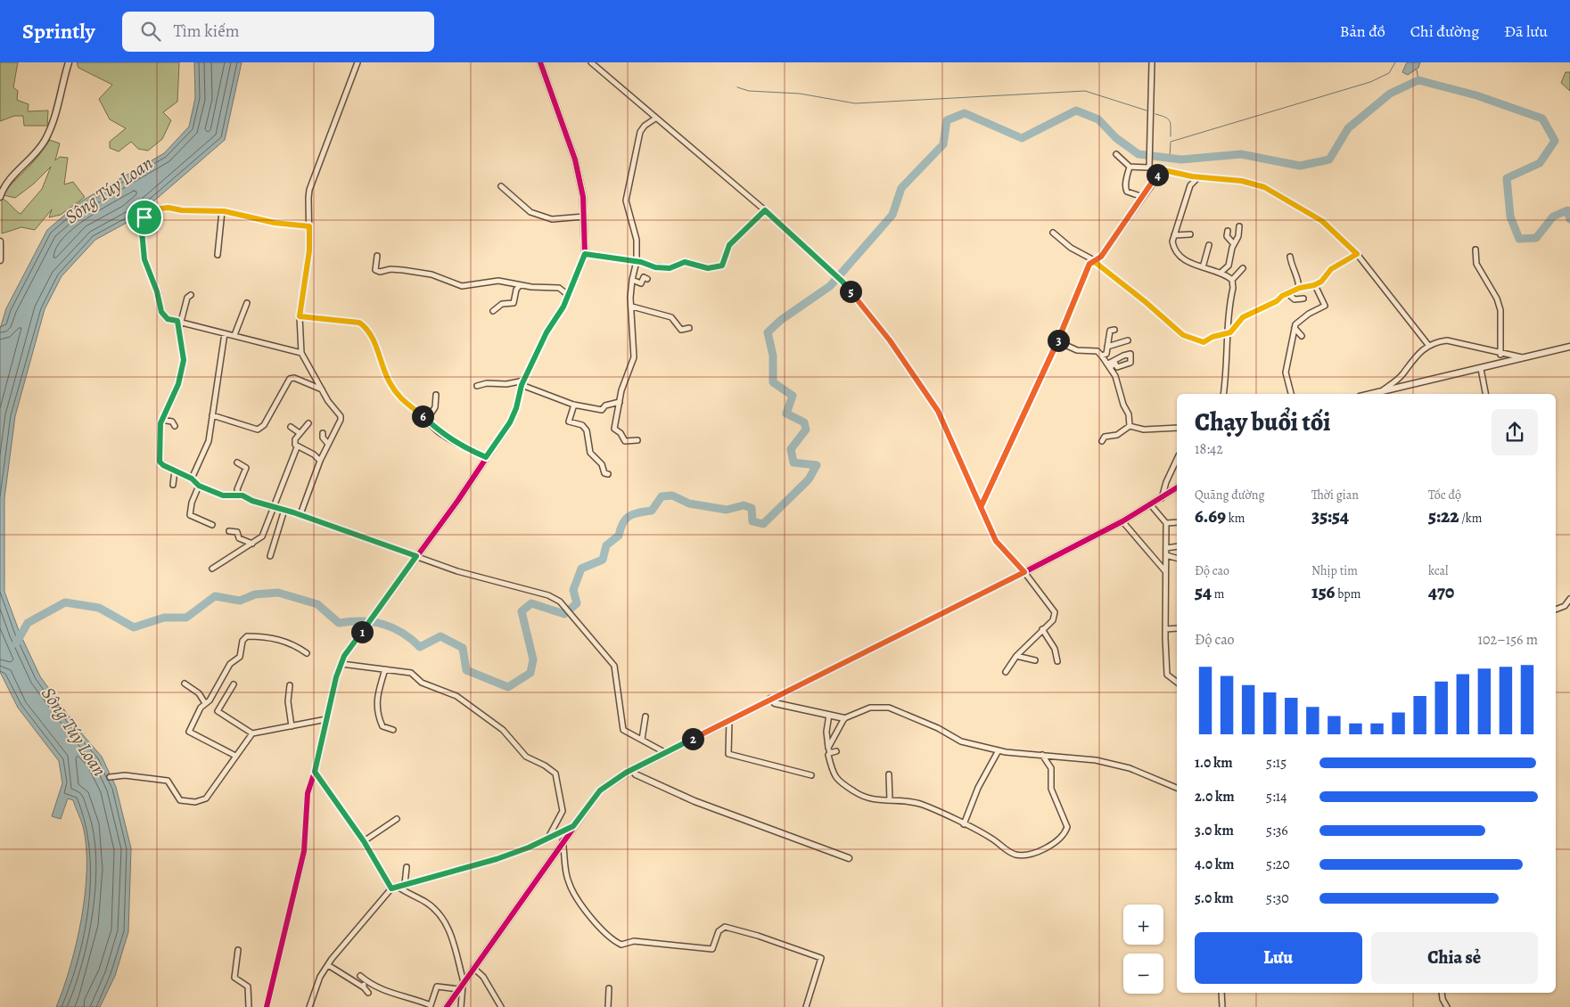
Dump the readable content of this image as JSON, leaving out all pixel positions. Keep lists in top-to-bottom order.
{
  "water": ["Sông Túy Loan"],
  "page": {
    "header": "Sprintly",
    "search": "Tìm kiếm",
    "nav": ["Bản đồ", "Chỉ đường", "Đã lưu"],
    "pins": [
      "4",
      "5",
      "3",
      "6",
      "1",
      "2"
    ],
    "heading": ["Chạy buổi tối", "18:42"],
    "stats": [
      ["Quãng đường", "6.69 km"],
      ["Thời gian", "35:54"],
      ["Tốc độ", "5:22 /km"],
      ["Độ cao", "54 m"],
      ["Nhịp tim", "156 bpm"],
      ["kcal", "470"]
    ],
    "chart": ["Độ cao", "102–156 m"],
    "list": [
      {
        "name": "1.0 km",
        "note": "5:15"
      },
      {
        "name": "2.0 km",
        "note": "5:14"
      },
      {
        "name": "3.0 km",
        "note": "5:36"
      },
      {
        "name": "4.0 km",
        "note": "5:20"
      },
      {
        "name": "5.0 km",
        "note": "5:30"
      }
    ],
    "map_buttons": ["+", "−"],
    "buttons": ["Lưu", "Chia sẻ"]
  }
}
